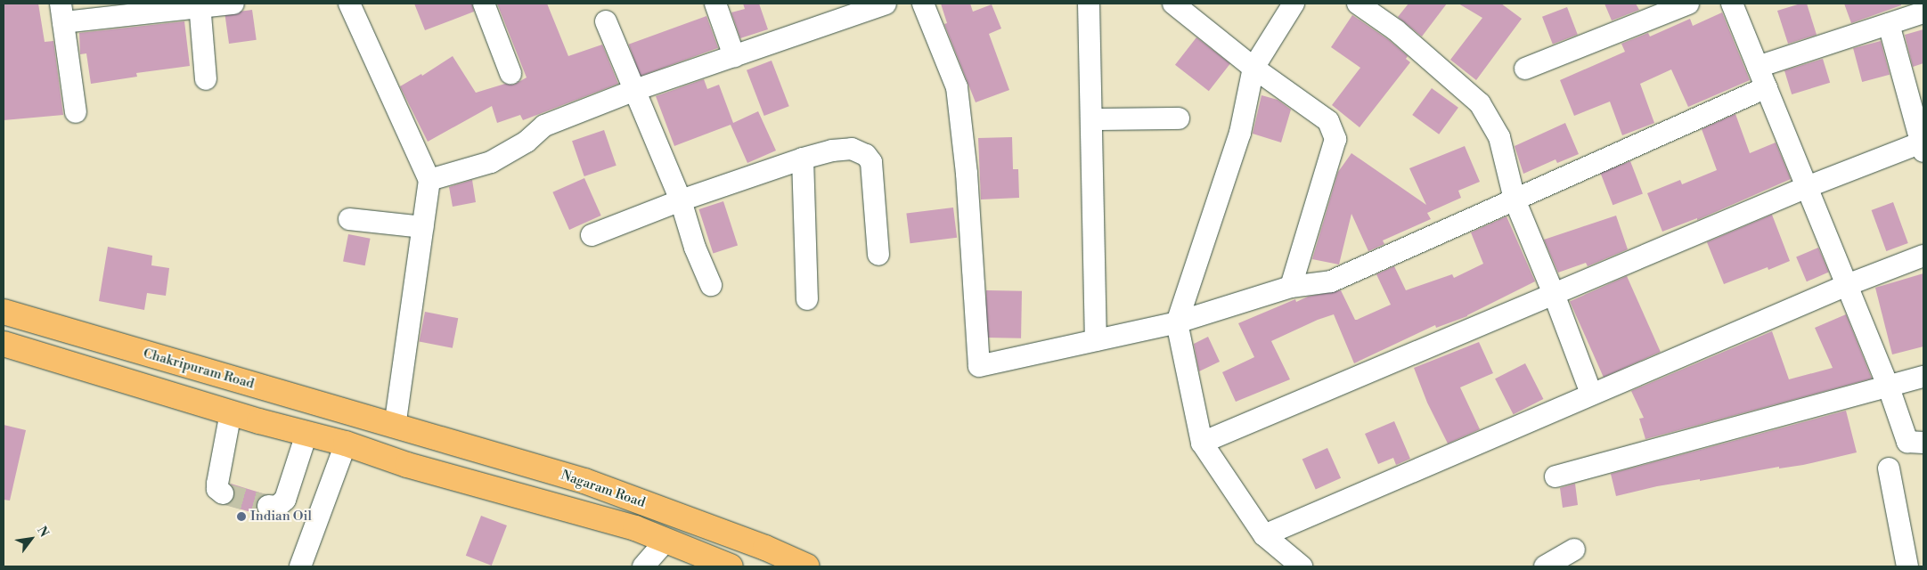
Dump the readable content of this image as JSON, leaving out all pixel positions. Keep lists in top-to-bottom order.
{
  "streets": {
    "main road": ["Chakripuram Road", "Nagaram Road"]
  },
  "crossings": [
    ["Chakripuram Road", "Nagaram Road"]
  ],
  "places": ["Indian Oil"],
  "north": "top right"
}
